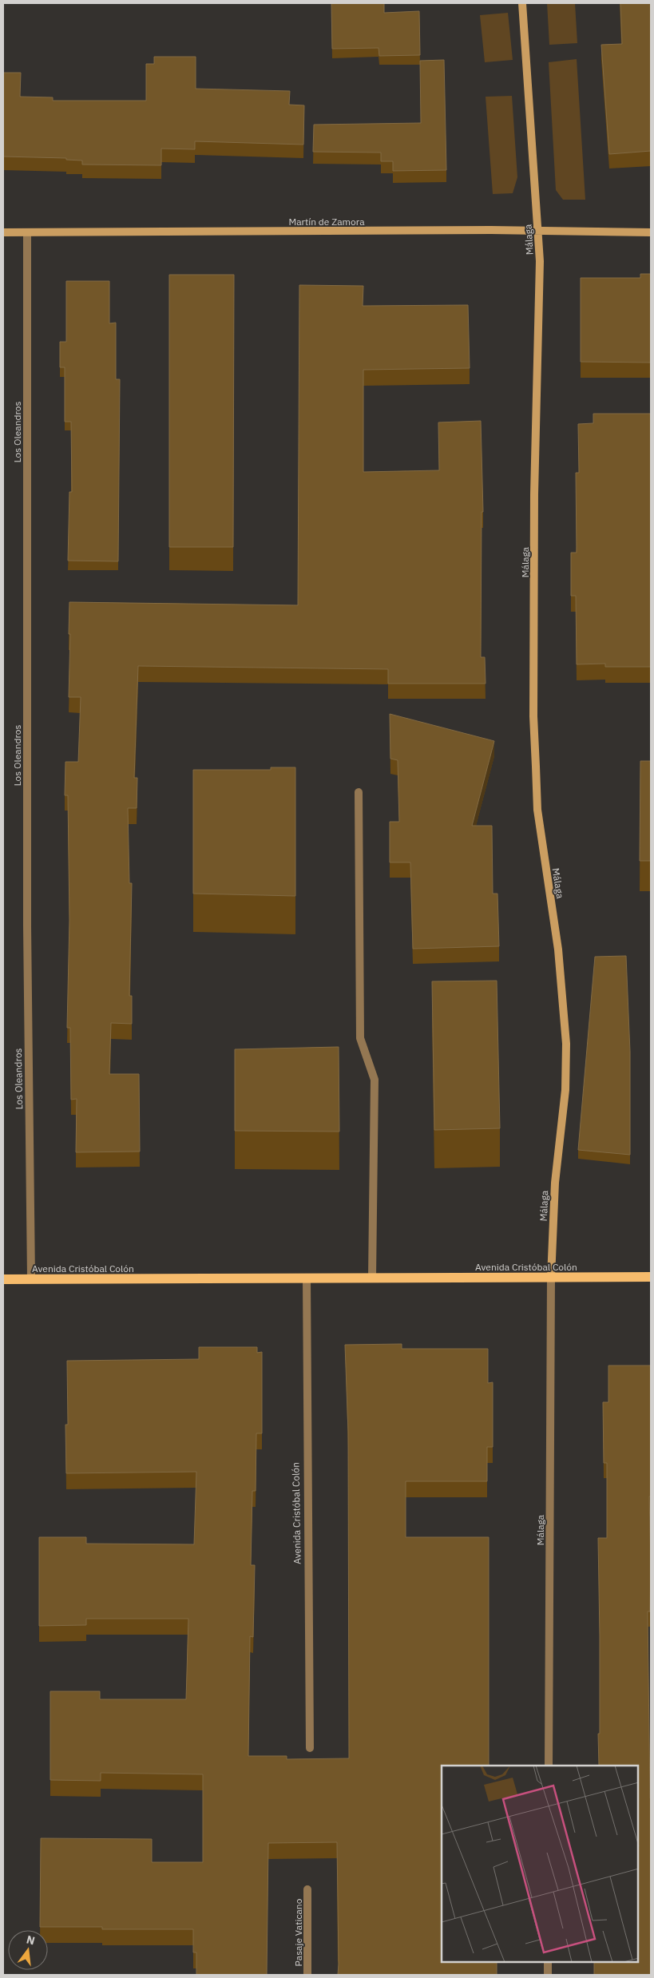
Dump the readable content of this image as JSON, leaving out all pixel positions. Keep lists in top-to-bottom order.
{
  "streets": {
    "main road": ["Avenida Cristóbal Colón"],
    "street": [
      "Martín de Zamora",
      "Málaga",
      "Los Oleandros",
      "Pasaje Vaticano"
    ]
  },
  "crossings": [
    ["Martín de Zamora", "Málaga"],
    ["Martín de Zamora", "Los Oleandros"],
    ["Málaga", "Avenida Cristóbal Colón"],
    ["Los Oleandros", "Avenida Cristóbal Colón"]
  ],
  "north": "top"
}
